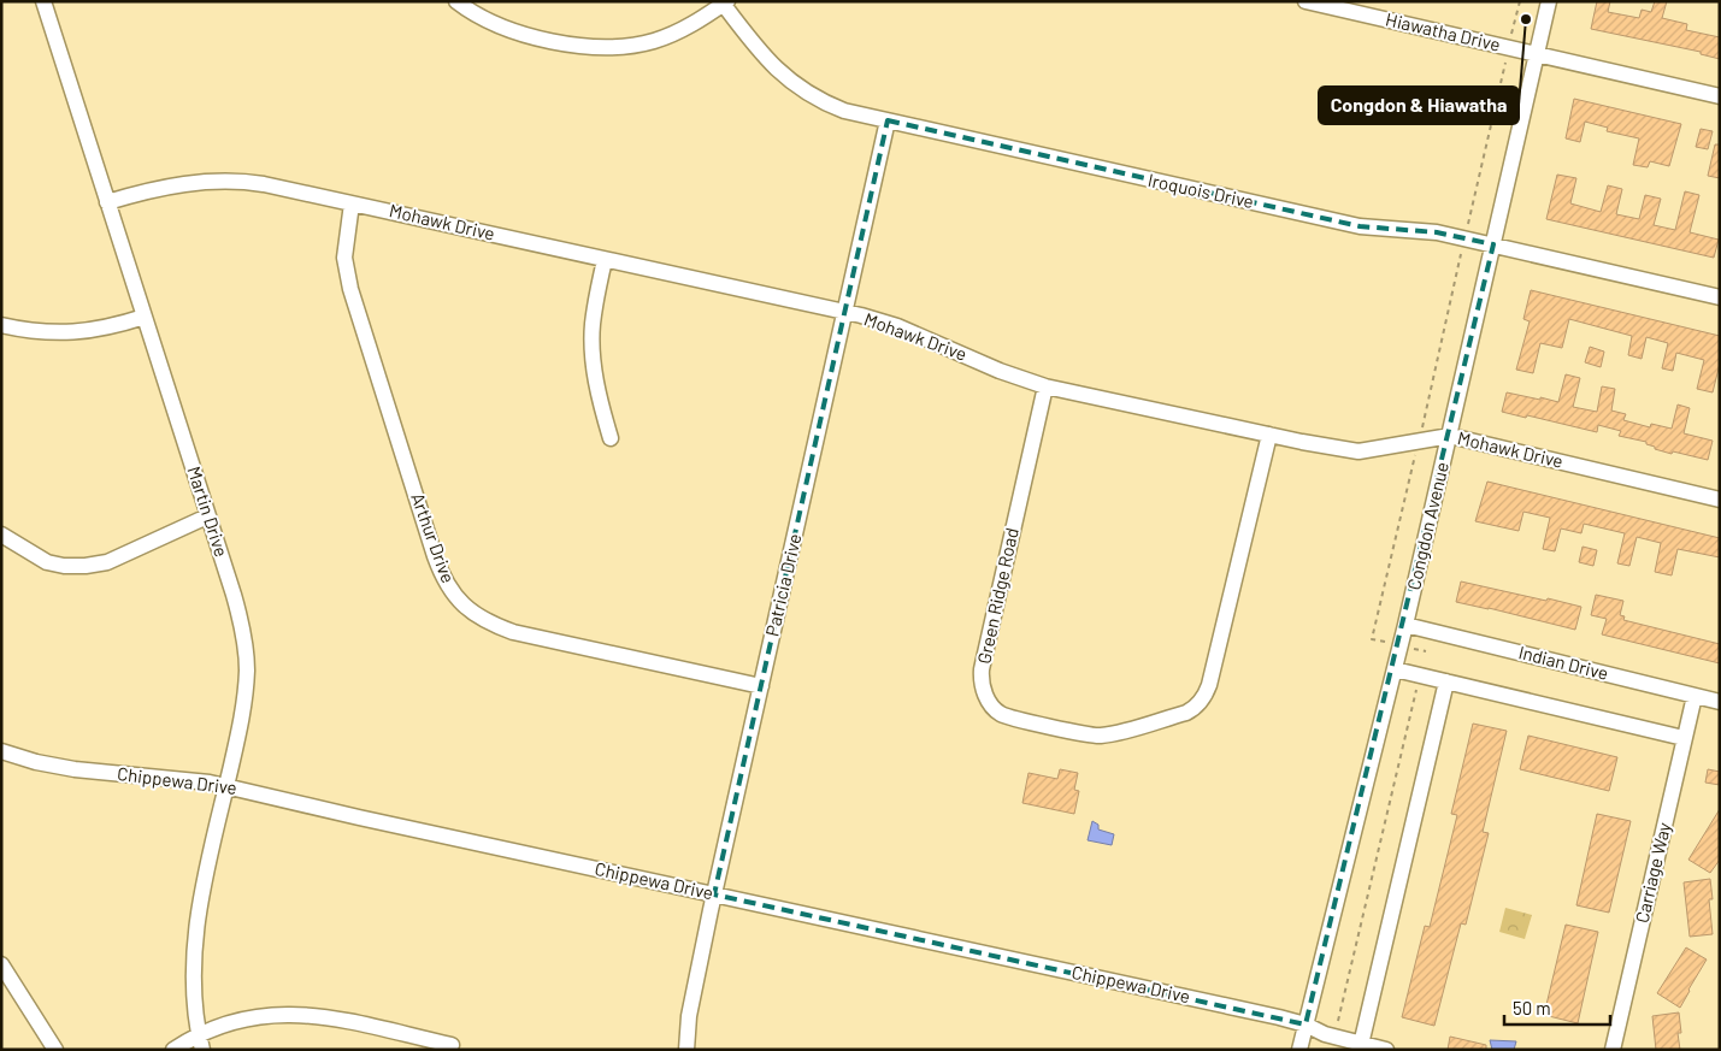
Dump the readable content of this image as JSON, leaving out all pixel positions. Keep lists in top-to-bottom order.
{
  "streets": {
    "street": [
      "Hiawatha Drive",
      "Iroquois Drive",
      "Mohawk Drive",
      "Martin Drive",
      "Congdon Avenue",
      "Arthur Drive",
      "Patricia Drive",
      "Green Ridge Road",
      "Indian Drive",
      "Chippewa Drive",
      "Carriage Way"
    ]
  },
  "crossings": [
    ["Hiawatha Drive", "Congdon Avenue"],
    ["Iroquois Drive", "Congdon Avenue"],
    ["Iroquois Drive", "Patricia Drive"],
    ["Mohawk Drive", "Martin Drive"],
    ["Mohawk Drive", "Congdon Avenue"],
    ["Mohawk Drive", "Arthur Drive"],
    ["Mohawk Drive", "Patricia Drive"],
    ["Mohawk Drive", "Green Ridge Road"],
    ["Martin Drive", "Chippewa Drive"],
    ["Congdon Avenue", "Indian Drive"],
    ["Congdon Avenue", "Chippewa Drive"],
    ["Arthur Drive", "Patricia Drive"],
    ["Patricia Drive", "Chippewa Drive"],
    ["Indian Drive", "Carriage Way"]
  ],
  "places": ["Congdon & Hiawatha"],
  "scale_bar": "50 m"
}
